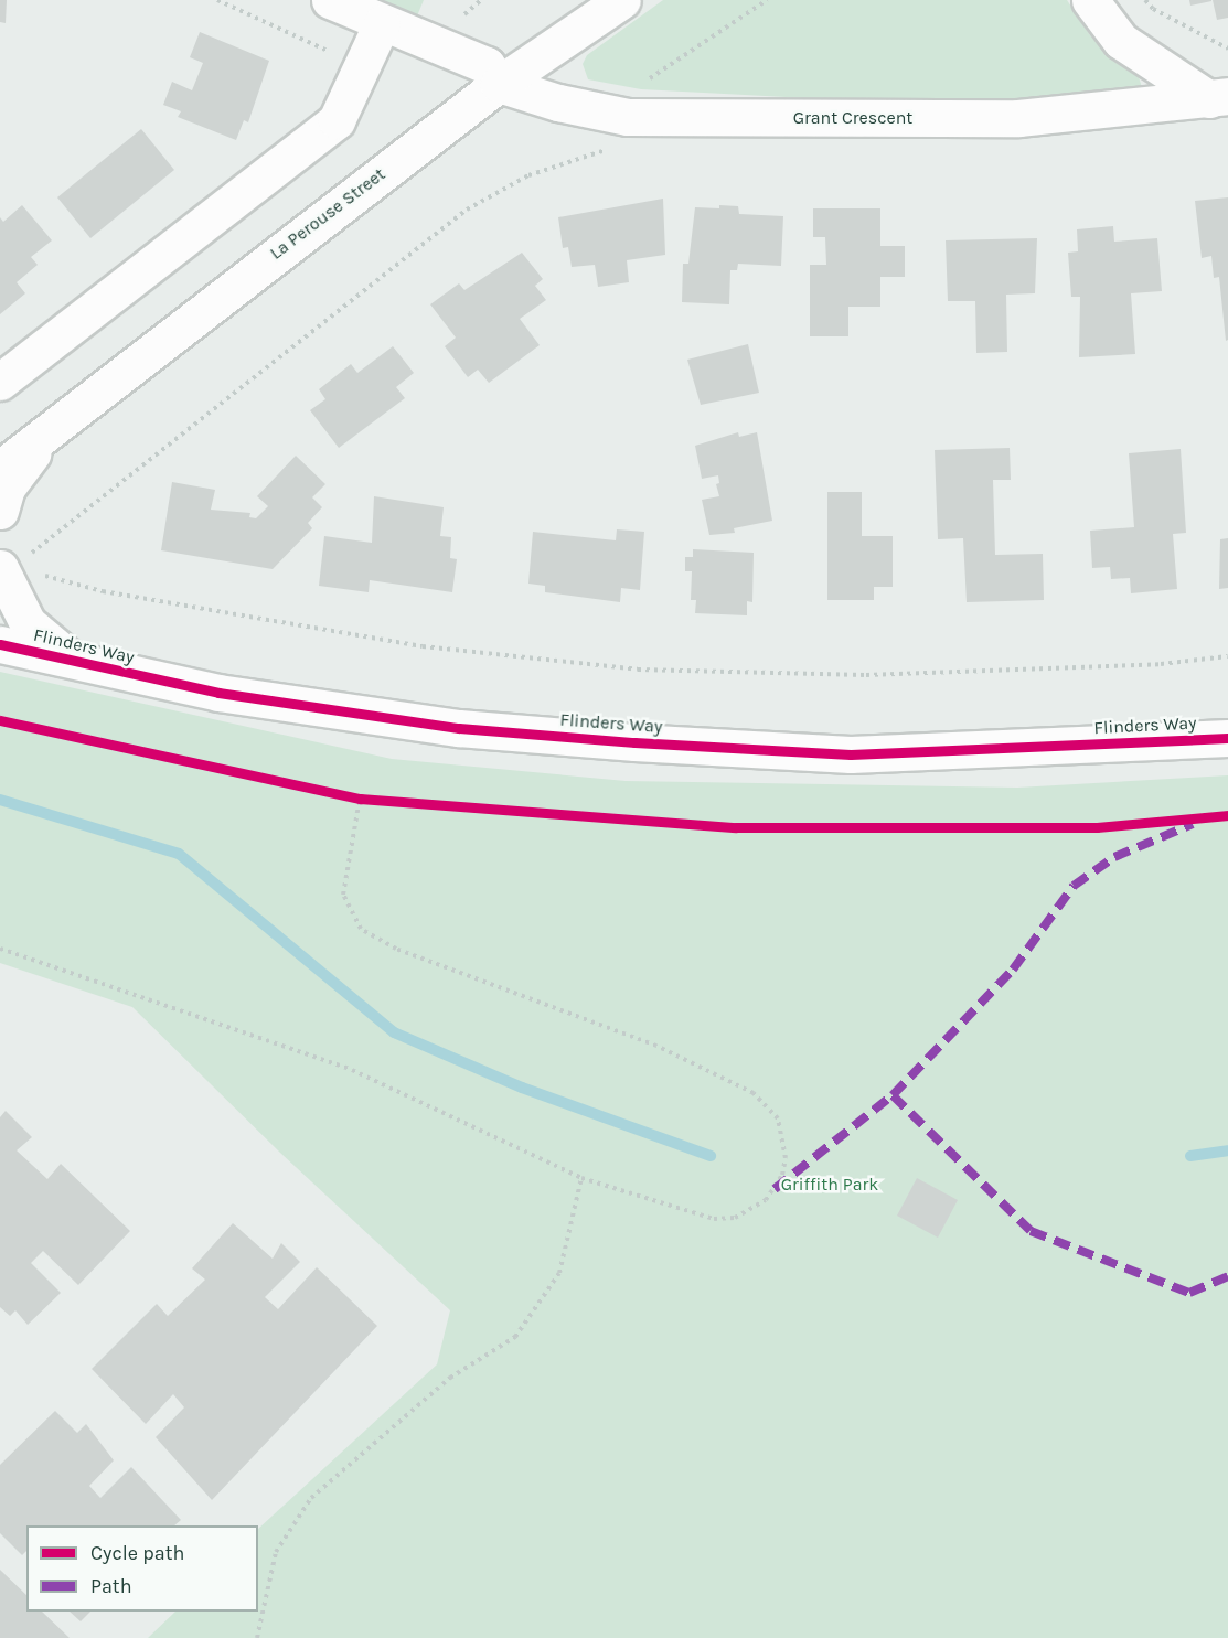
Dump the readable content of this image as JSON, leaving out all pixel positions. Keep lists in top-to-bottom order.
{
  "streets": {
    "street": ["Grant Crescent", "La Perouse Street", "Flinders Way"]
  },
  "crossings": [
    ["Grant Crescent", "La Perouse Street"]
  ],
  "parks": ["Griffith Park"],
  "legend": ["Cycle path", "Path"]
}
